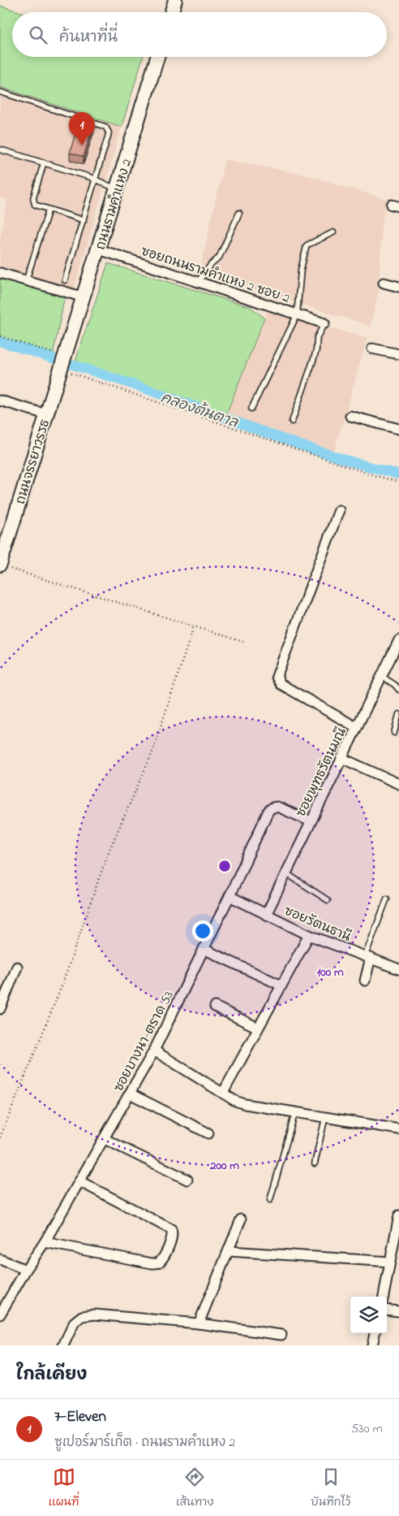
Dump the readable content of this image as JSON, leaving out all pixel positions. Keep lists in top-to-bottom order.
{
  "streets": {
    "main road": ["ถนนรามคำแหง 2", "ถนนจรรยาวรรธ"],
    "street": [
      "ซอยถนนรามคำแหง 2 ซอย 2",
      "ซอยพุทธรัตนมณี",
      "ซอยรัตนธานี",
      "ซอยบางนา-ตราด 53"
    ]
  },
  "crossings": [
    ["ถนนรามคำแหง 2", "ซอยถนนรามคำแหง 2 ซอย 2"],
    ["ถนนรามคำแหง 2", "ถนนจรรยาวรรธ"],
    ["ซอยพุทธรัตนมณี", "ซอยรัตนธานี"],
    ["ซอยพุทธรัตนมณี", "ซอยบางนา-ตราด 53"],
    ["ซอยรัตนธานี", "ซอยบางนา-ตราด 53"]
  ],
  "water": ["คลองต้นตาล"],
  "page": {
    "search": "ค้นหาที่นี่",
    "pins": "1",
    "heading": "ใกล้เคียง",
    "list": [
      {
        "mark": "1",
        "name": "7-Eleven",
        "note": "ซูเปอร์มาร์เก็ต · ถนนรามคำแหง 2",
        "value": "530 m"
      }
    ],
    "nav": ["แผนที่", "เส้นทาง", "บันทึกไว้"]
  },
  "rings": ["100 m", "200 m"]
}
